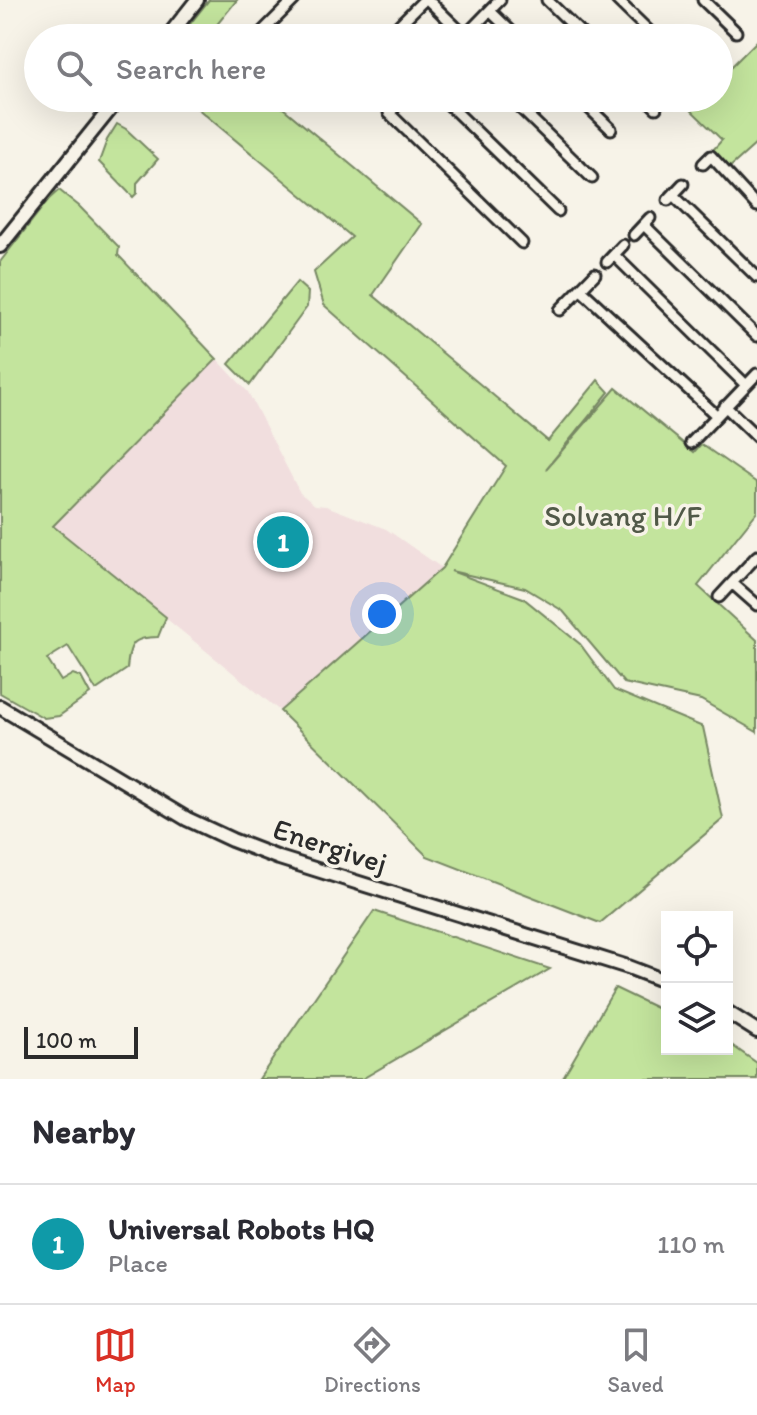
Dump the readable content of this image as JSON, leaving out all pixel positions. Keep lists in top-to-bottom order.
{
  "streets": {
    "street": ["Energivej"]
  },
  "parks": ["Solvang H/F"],
  "scale_bar": "100 m",
  "page": {
    "search": "Search here",
    "pins": "1",
    "scale": "100 m",
    "heading": "Nearby",
    "list": [
      {
        "mark": "1",
        "name": "Universal Robots HQ",
        "note": "Place",
        "value": "110 m"
      }
    ],
    "nav": ["Map", "Directions", "Saved"]
  }
}
